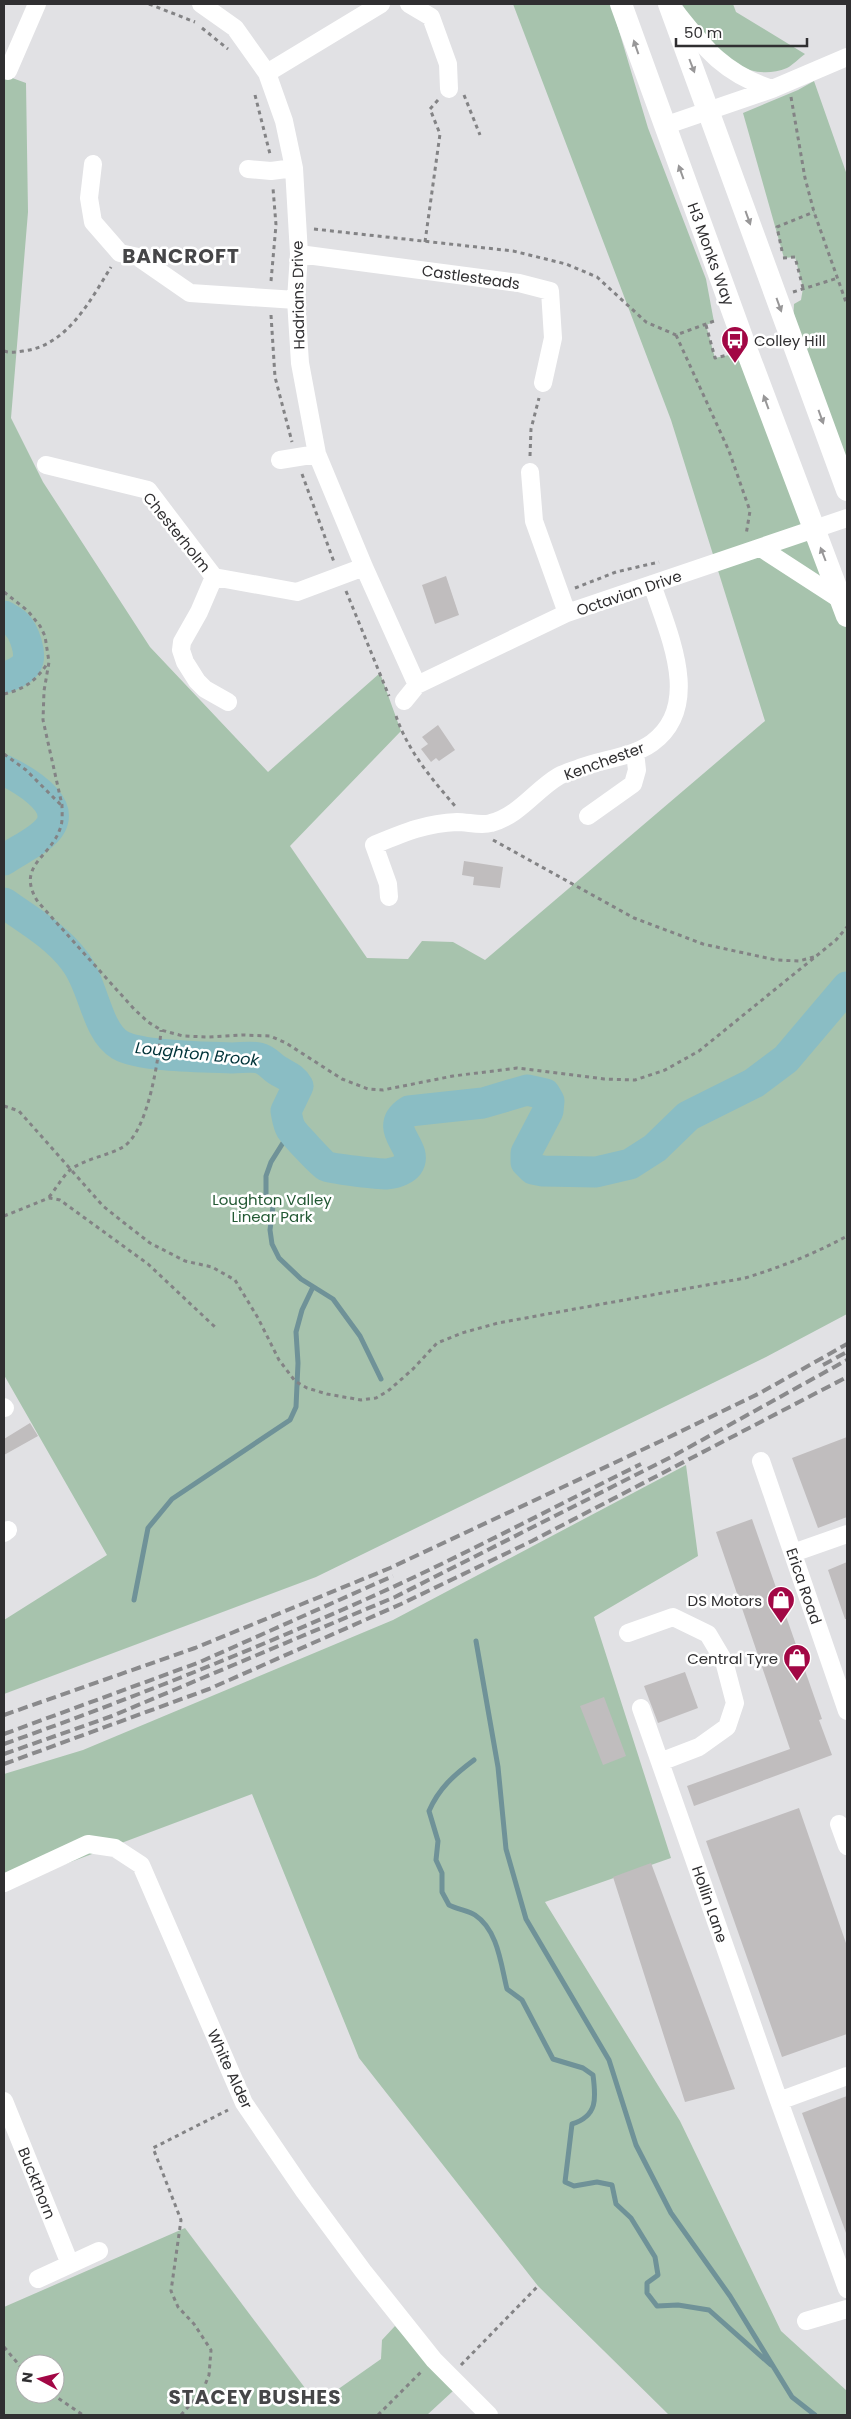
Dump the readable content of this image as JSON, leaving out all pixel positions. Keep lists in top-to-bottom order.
{
  "streets": {
    "main road": ["H3 Monks Way"],
    "street": [
      "Castlesteads",
      "Hadrians Drive",
      "Chesterholm",
      "Octavian Drive",
      "Kenchester",
      "Erica Road",
      "Hollin Lane",
      "White Alder",
      "Buckthorn"
    ]
  },
  "crossings": [
    ["H3 Monks Way", "Octavian Drive"],
    ["Castlesteads", "Hadrians Drive"],
    ["Hadrians Drive", "Chesterholm"],
    ["Hadrians Drive", "Octavian Drive"],
    ["Octavian Drive", "Kenchester"]
  ],
  "districts": ["BANCROFT", "STACEY BUSHES"],
  "water": ["Loughton Brook"],
  "parks": ["Loughton Valley Linear Park"],
  "places": {
    "bus stop": ["Colley Hill"],
    "shop": ["DS Motors", "Central Tyre"]
  },
  "scale_bar": "50 m",
  "north": "left"
}
